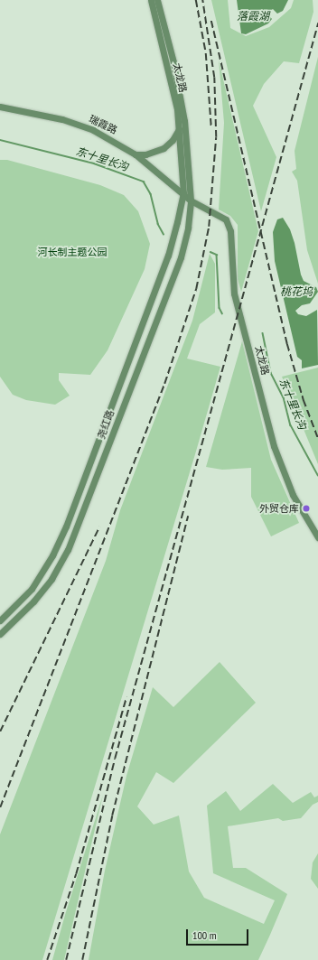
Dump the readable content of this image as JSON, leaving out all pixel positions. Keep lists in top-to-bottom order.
{
  "streets": {
    "main road": ["太龙路", "瑞霞路", "尧红路"]
  },
  "crossings": [
    ["太龙路", "瑞霞路"],
    ["太龙路", "尧红路"],
    ["瑞霞路", "尧红路"]
  ],
  "water": ["落霞湖", "东十里长沟", "桃花坞"],
  "parks": ["河长制主题公园"],
  "places": ["外贸仓库"],
  "scale_bar": "100 m"
}
